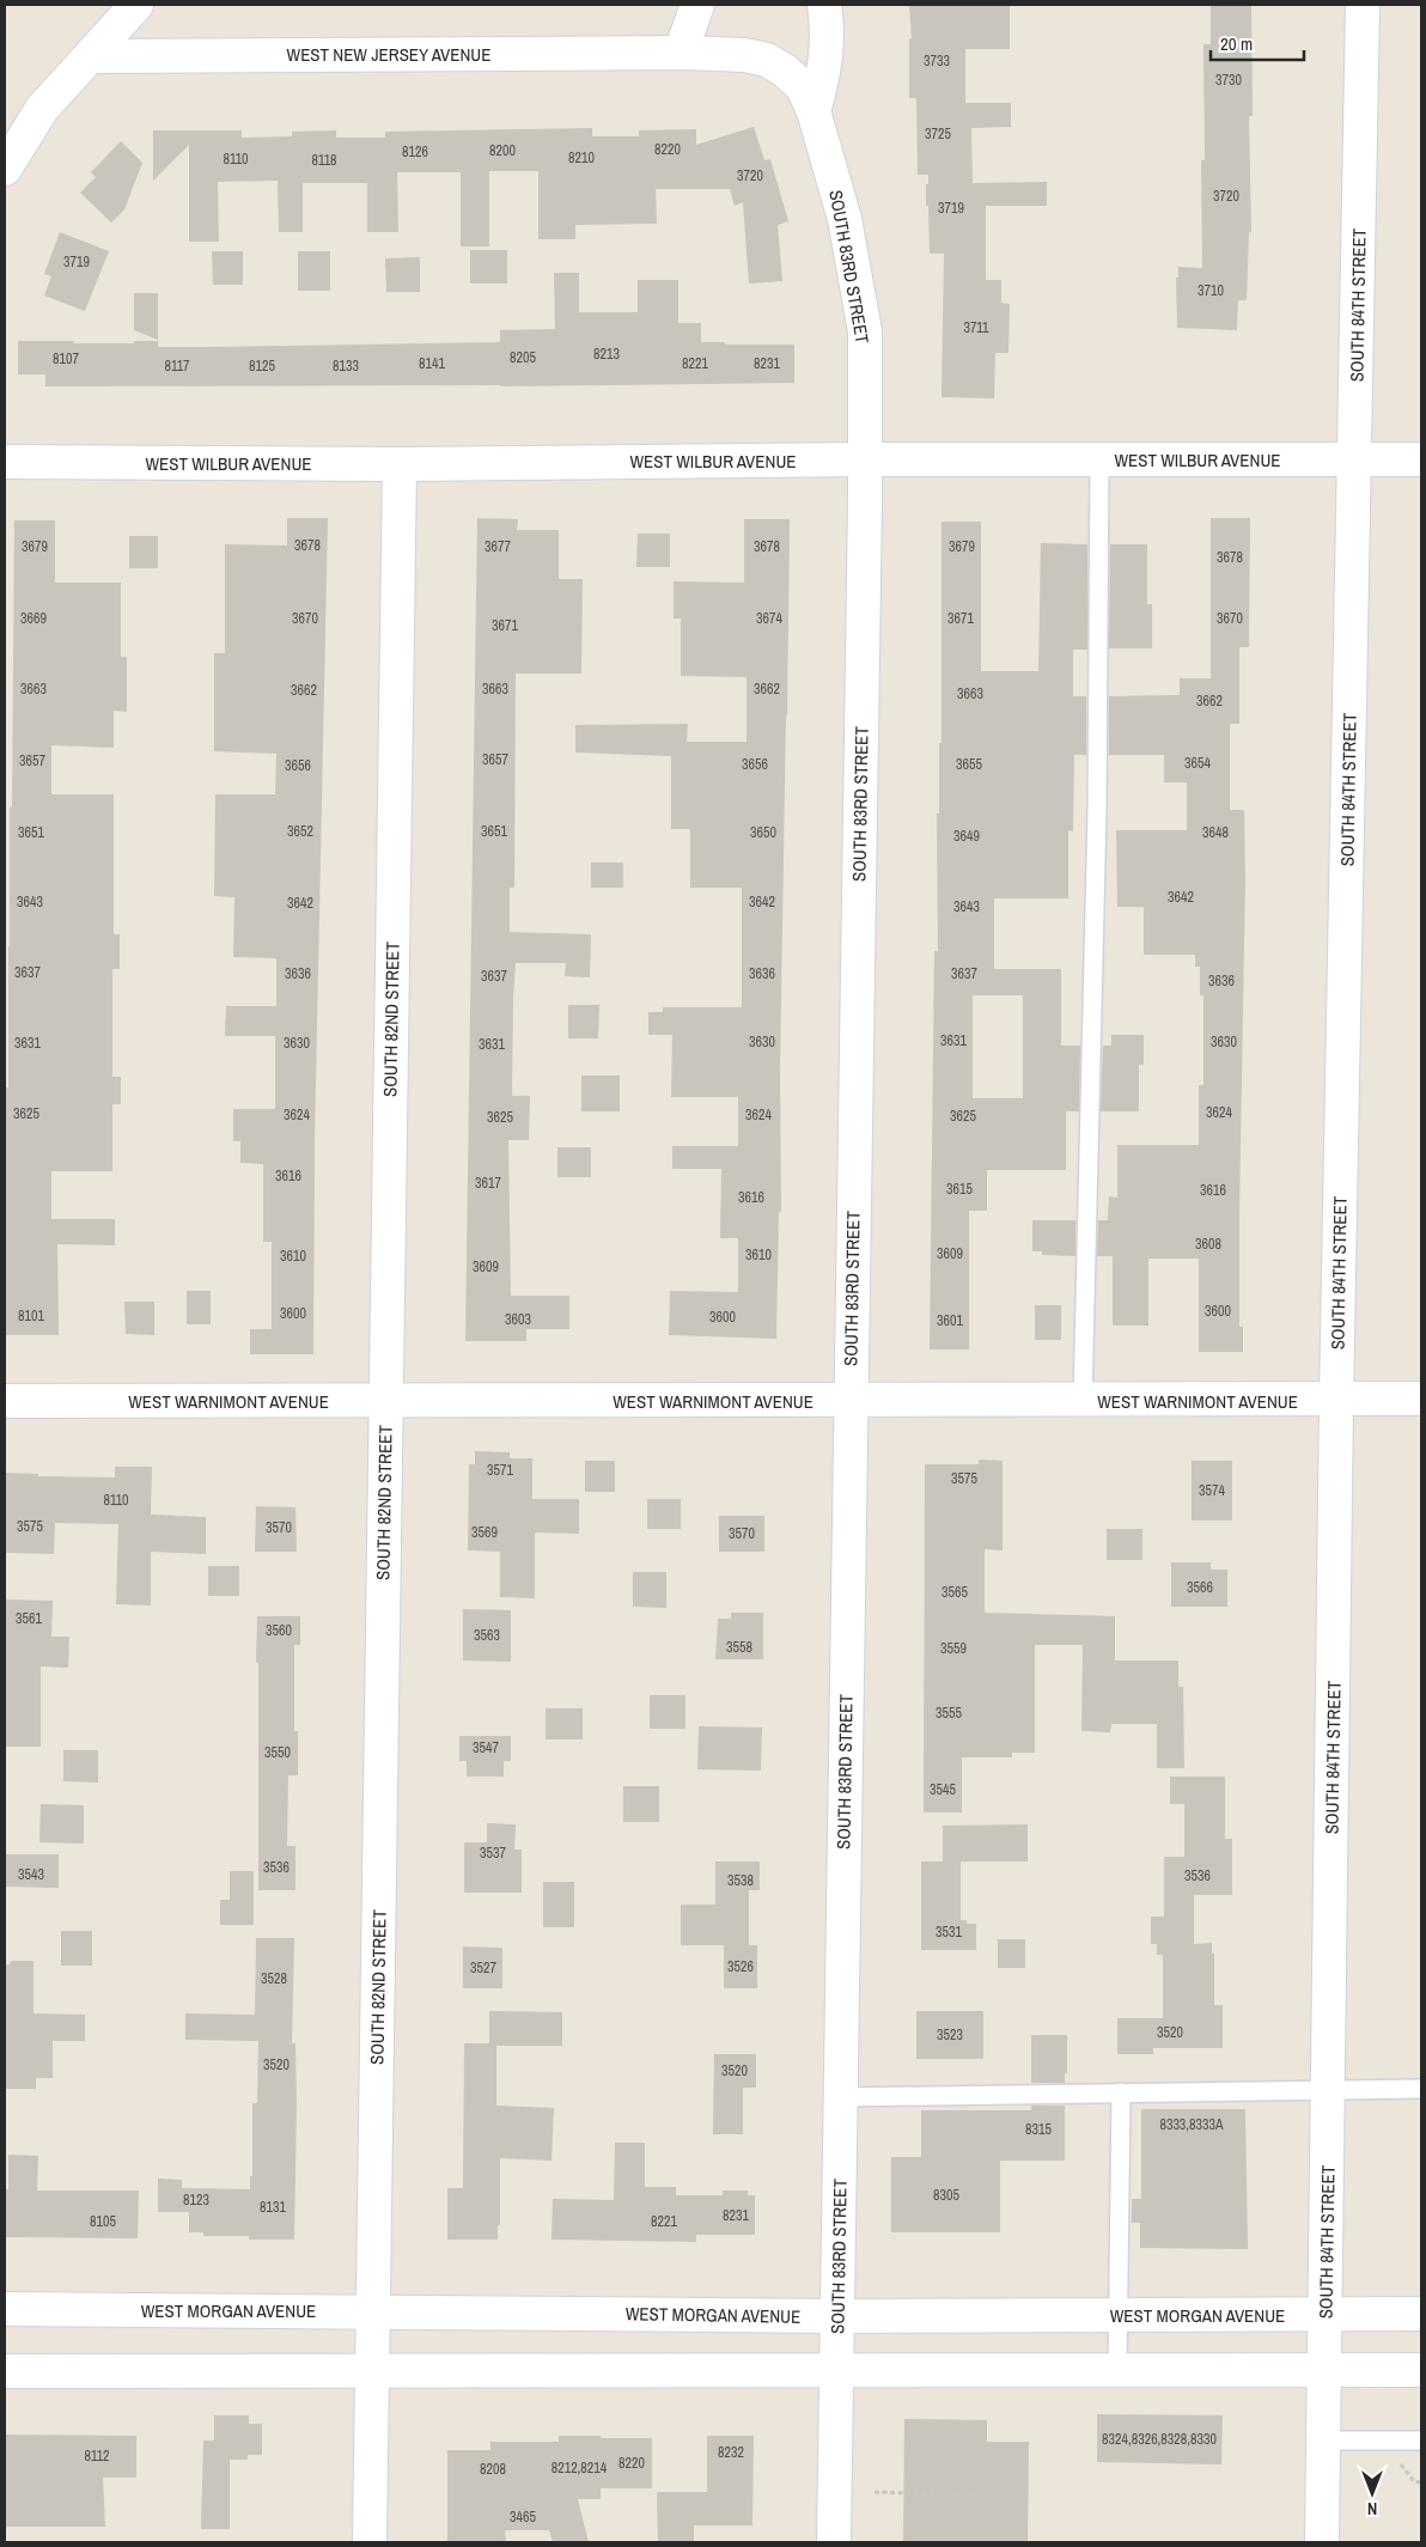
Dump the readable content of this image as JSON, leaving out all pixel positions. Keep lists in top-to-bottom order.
{
  "streets": {
    "street": [
      "WEST NEW JERSEY AVENUE",
      "SOUTH 83RD STREET",
      "SOUTH 84TH STREET",
      "WEST WILBUR AVENUE",
      "SOUTH 82ND STREET",
      "WEST WARNIMONT AVENUE",
      "WEST MORGAN AVENUE"
    ]
  },
  "crossings": [
    ["WEST NEW JERSEY AVENUE", "SOUTH 83RD STREET"],
    ["SOUTH 83RD STREET", "WEST WILBUR AVENUE"],
    ["SOUTH 83RD STREET", "WEST WARNIMONT AVENUE"],
    ["SOUTH 83RD STREET", "WEST MORGAN AVENUE"],
    ["SOUTH 84TH STREET", "WEST WILBUR AVENUE"],
    ["SOUTH 84TH STREET", "WEST WARNIMONT AVENUE"],
    ["SOUTH 84TH STREET", "WEST MORGAN AVENUE"],
    ["WEST WILBUR AVENUE", "SOUTH 82ND STREET"],
    ["SOUTH 82ND STREET", "WEST WARNIMONT AVENUE"],
    ["SOUTH 82ND STREET", "WEST MORGAN AVENUE"]
  ],
  "house_numbers": [
    "3733",
    "3730",
    "3725",
    "8220",
    "8200",
    "8126",
    "8210",
    "8110",
    "8118",
    "3720",
    "3720",
    "3719",
    "3719",
    "3710",
    "3711",
    "8213",
    "8205",
    "8107",
    "8141",
    "8221",
    "8231",
    "8117",
    "8125",
    "8133",
    "3678",
    "3679",
    "3677",
    "3678",
    "3679",
    "3678",
    "3669",
    "3670",
    "3674",
    "3671",
    "3670",
    "3671",
    "3663",
    "3663",
    "3662",
    "3662",
    "3663",
    "3662",
    "3657",
    "3657",
    "3654",
    "3656",
    "3655",
    "3656",
    "3652",
    "3651",
    "3651",
    "3650",
    "3648",
    "3649",
    "3642",
    "3643",
    "3642",
    "3642",
    "3643",
    "3637",
    "3636",
    "3636",
    "3637",
    "3637",
    "3636",
    "3631",
    "3630",
    "3630",
    "3631",
    "3630",
    "3631",
    "3624",
    "3625",
    "3624",
    "3624",
    "3625",
    "3625",
    "3616",
    "3617",
    "3615",
    "3616",
    "3616",
    "3608",
    "3609",
    "3610",
    "3610",
    "3609",
    "3600",
    "3600",
    "8101",
    "3600",
    "3603",
    "3601",
    "3571",
    "3575",
    "3574",
    "8110",
    "3575",
    "3570",
    "3569",
    "3570",
    "3566",
    "3565",
    "3561",
    "3560",
    "3563",
    "3558",
    "3559",
    "3555",
    "3547",
    "3550",
    "3545",
    "3537",
    "3536",
    "3543",
    "3536",
    "3538",
    "3531",
    "3526",
    "3527",
    "3528",
    "3520",
    "3523",
    "3520",
    "3520",
    "8333,8333A",
    "8315",
    "8305",
    "8123",
    "8131",
    "8231",
    "8105",
    "8221",
    "8324,8326,8328,8330",
    "8232",
    "8112",
    "8220",
    "8212,8214",
    "8208",
    "3465"
  ],
  "scale_bar": "20 m",
  "north": "bottom"
}
